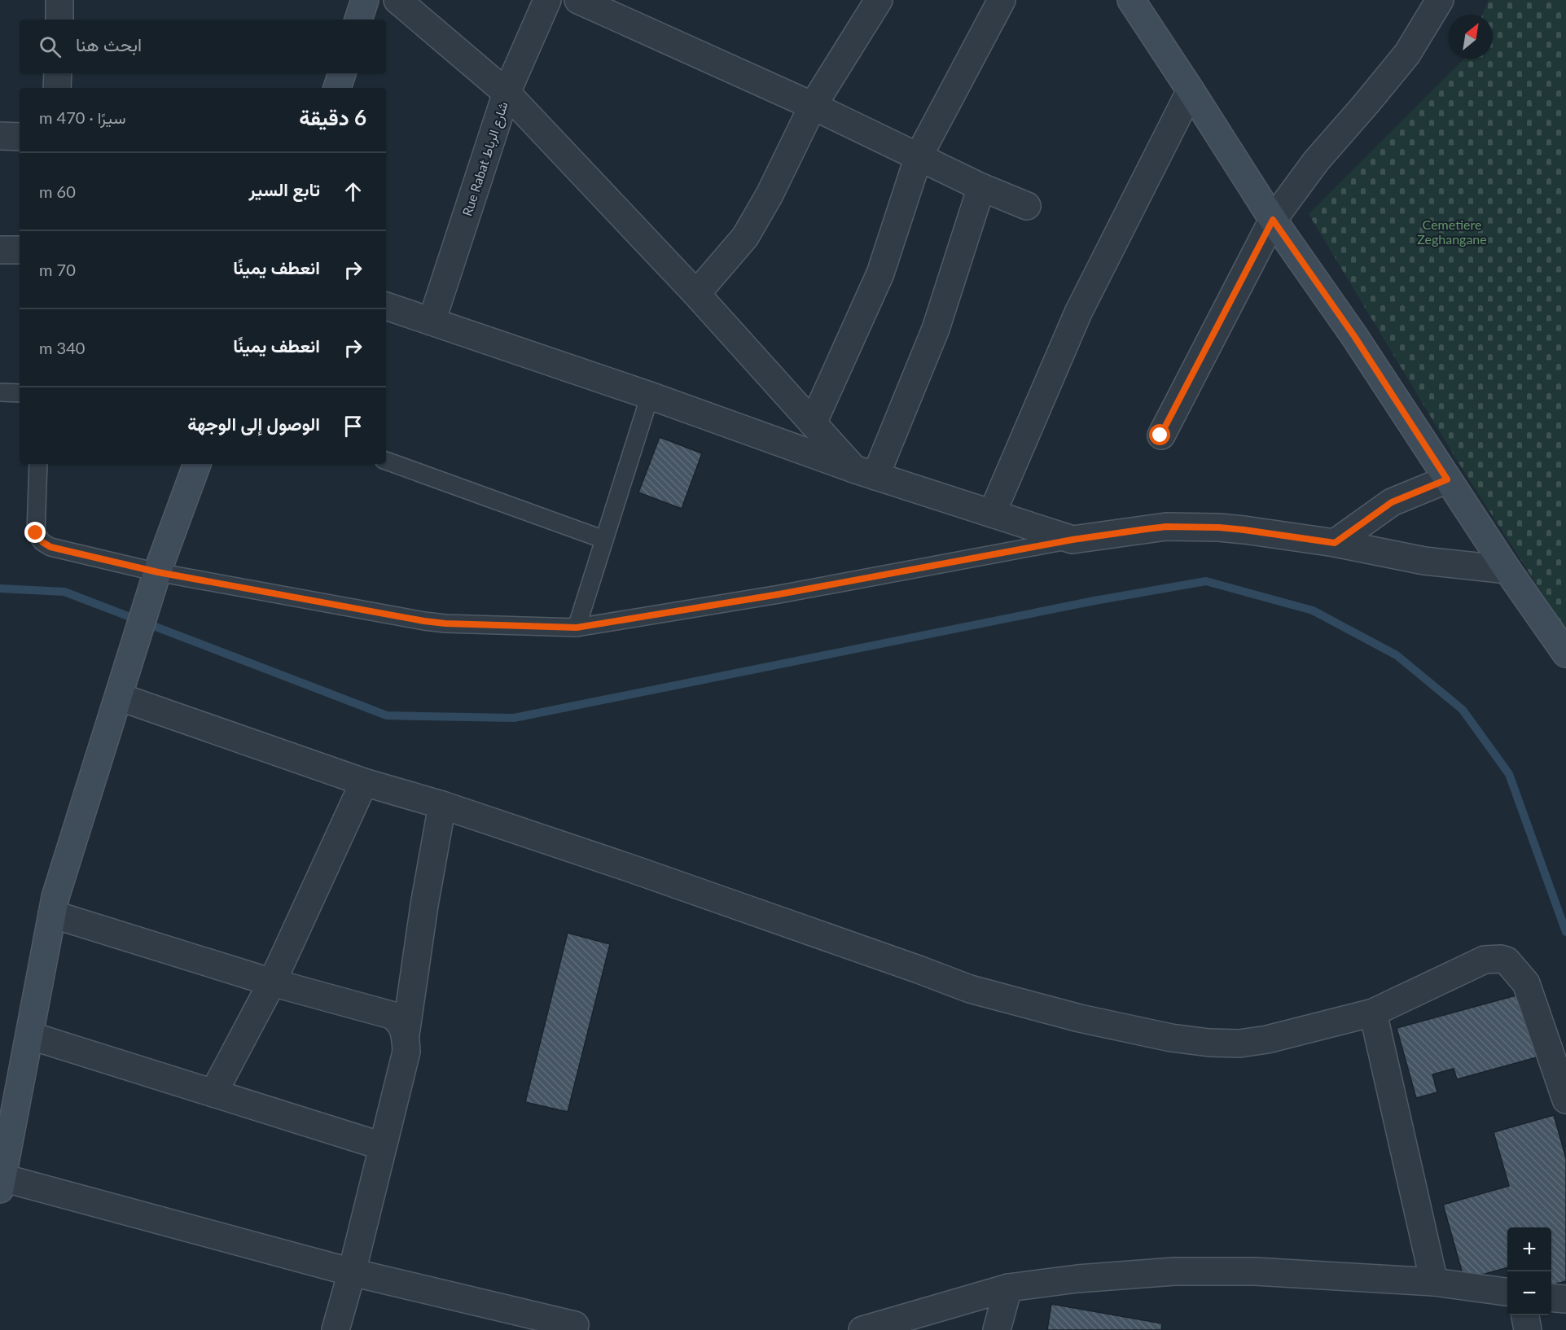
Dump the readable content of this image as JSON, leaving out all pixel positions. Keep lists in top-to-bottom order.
{
  "streets": {
    "street": ["Rue Rabat شارع الرباط"]
  },
  "parks": ["Cemetiere Zeghangane"],
  "north": "top right",
  "page": {
    "search": "ابحث هنا",
    "heading": ["6 دقيقة", "سيرًا · 470 m"],
    "list": [
      ["تابع السير", "60 m"],
      ["انعطف يمينًا", "70 m"],
      ["انعطف يمينًا", "340 m"],
      "الوصول إلى الوجهة"
    ],
    "map_buttons": ["+", "−"]
  }
}
